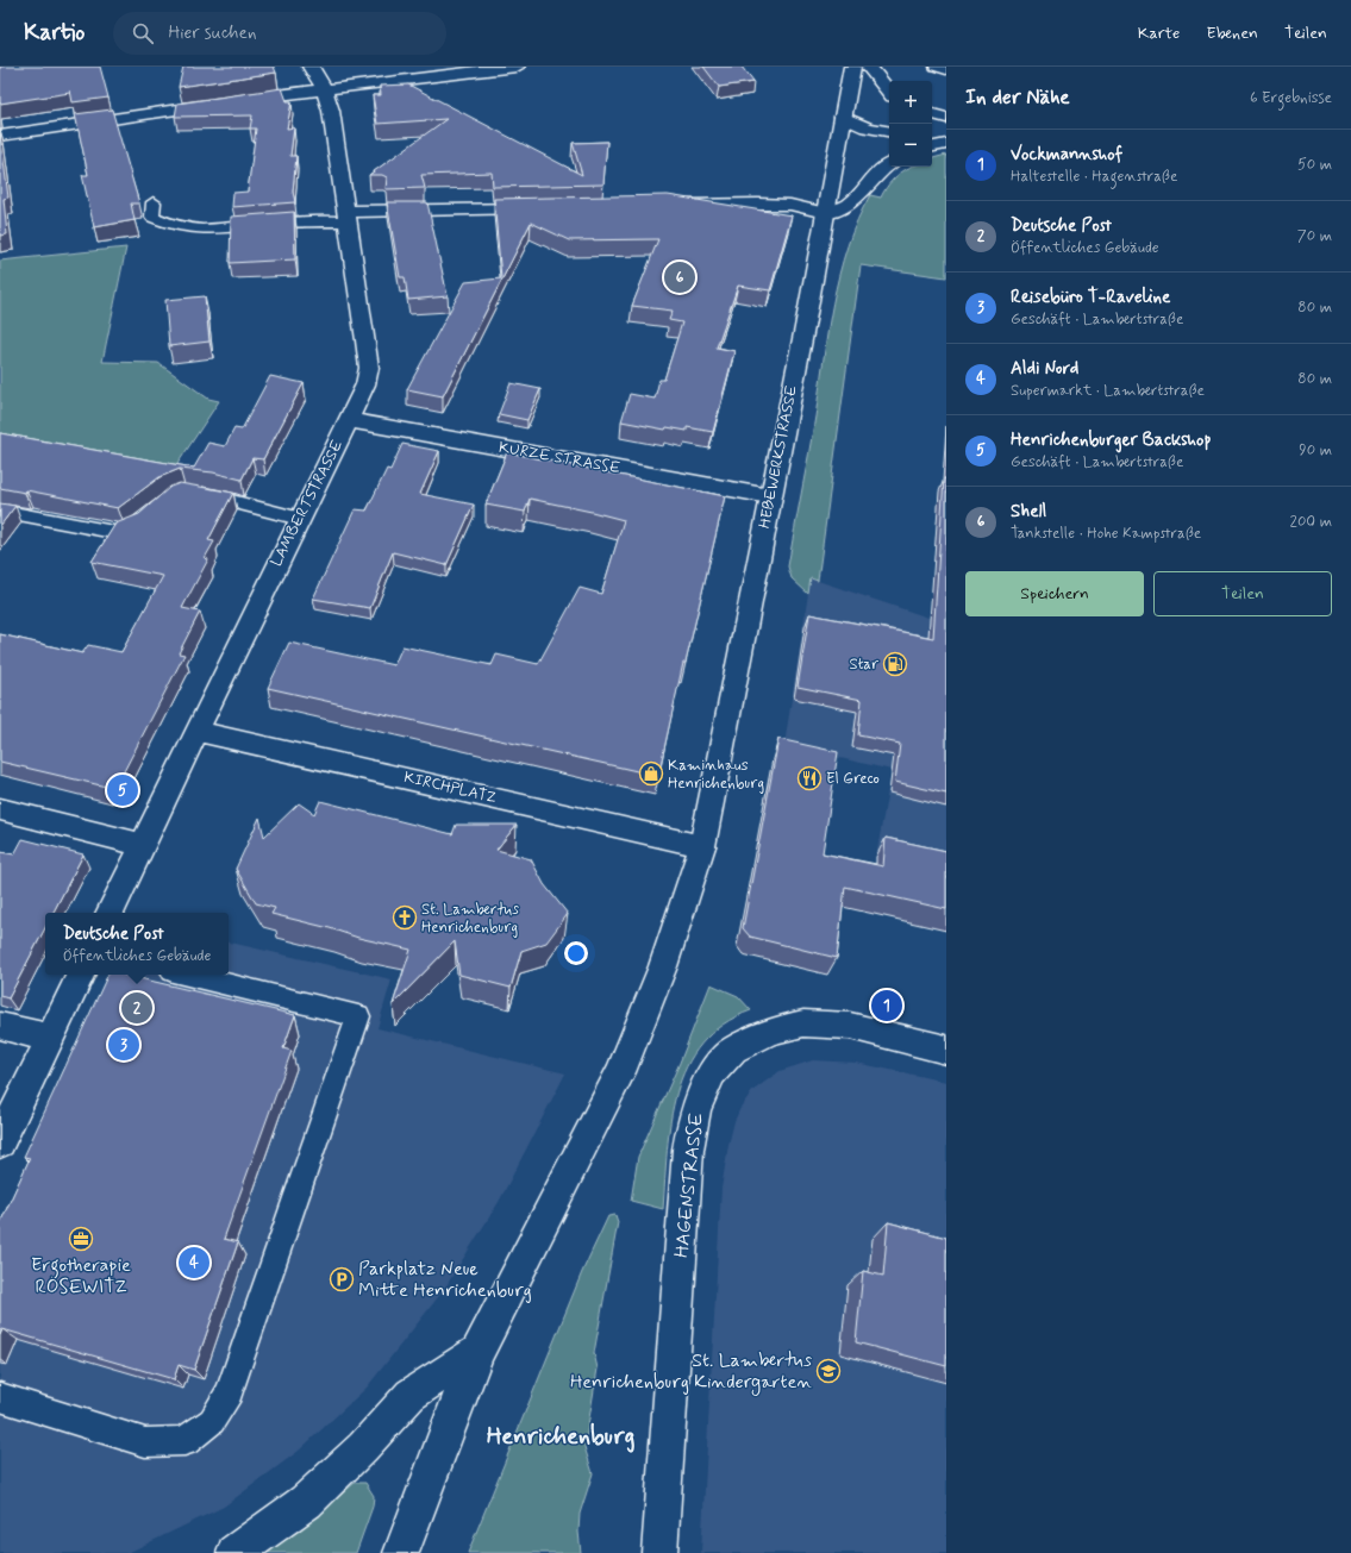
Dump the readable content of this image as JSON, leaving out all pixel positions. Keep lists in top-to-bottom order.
{
  "streets": {
    "main road": [
      "HEBEWERKSTRASSE",
      "KURZE STRASSE",
      "LAMBERTSTRASSE",
      "KIRCHPLATZ",
      "HAGENSTRASSE"
    ]
  },
  "crossings": [
    ["HEBEWERKSTRASSE", "KURZE STRASSE"],
    ["HEBEWERKSTRASSE", "KIRCHPLATZ"],
    ["KURZE STRASSE", "LAMBERTSTRASSE"],
    ["LAMBERTSTRASSE", "KIRCHPLATZ"]
  ],
  "districts": ["Henrichenburg"],
  "places": {
    "fuel station": ["Star"],
    "shop": ["Kaminhaus Henrichenburg"],
    "restaurant": ["El Greco"],
    "church": ["St. Lambertus Henrichenburg"],
    "office": ["Ergotherapie ROSEWITZ"],
    "parking": ["Parkplatz Neue Mitte Henrichenburg"],
    "school or university": ["St. Lambertus Henrichenburg Kindergarten"]
  },
  "page": {
    "header": "Kartio",
    "search": "Hier suchen",
    "nav": ["Karte", "Ebenen", "Teilen"],
    "heading": ["In der Nähe", "6 Ergebnisse"],
    "map_buttons": ["+", "−"],
    "list": [
      {
        "mark": "1",
        "name": "Vockmannshof",
        "note": "Haltestelle · Hagenstraße",
        "value": "50 m"
      },
      {
        "mark": "2",
        "name": "Deutsche Post",
        "note": "Öffentliches Gebäude",
        "value": "70 m"
      },
      {
        "mark": "3",
        "name": "Reisebüro T-Raveline",
        "note": "Geschäft · Lambertstraße",
        "value": "80 m"
      },
      {
        "mark": "4",
        "name": "Aldi Nord",
        "note": "Supermarkt · Lambertstraße",
        "value": "80 m"
      },
      {
        "mark": "5",
        "name": "Henrichenburger Backshop",
        "note": "Geschäft · Lambertstraße",
        "value": "90 m"
      },
      {
        "mark": "6",
        "name": "Shell",
        "note": "Tankstelle · Hohe Kampstraße",
        "value": "200 m"
      }
    ],
    "pins": [
      "6",
      "5",
      "1",
      "2",
      "3",
      "4"
    ],
    "buttons": ["Speichern", "Teilen"],
    "popup": ["Deutsche Post", "Öffentliches Gebäude"]
  }
}
